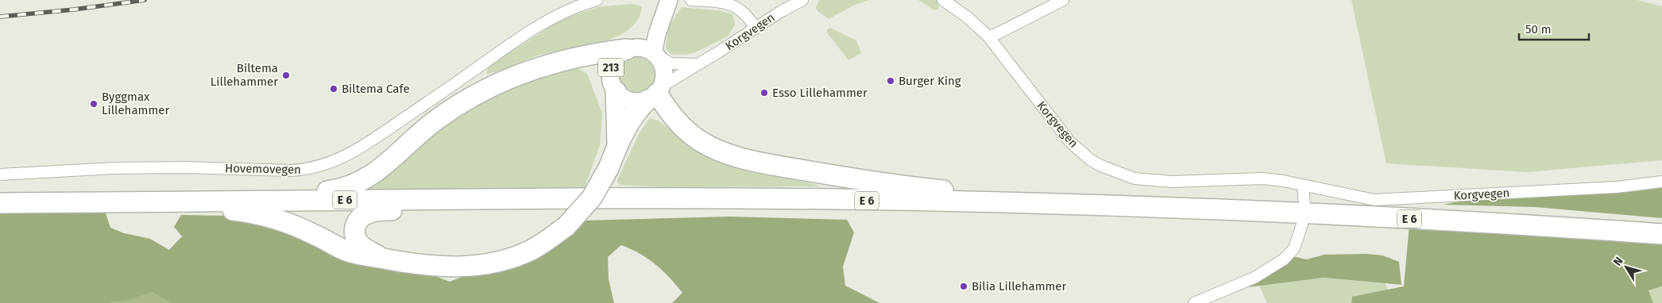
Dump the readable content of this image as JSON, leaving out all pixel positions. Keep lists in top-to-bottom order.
{
  "streets": {
    "highway": ["E 6"],
    "main road": ["213"],
    "street": ["Korgvegen", "Hovemovegen"]
  },
  "crossings": [
    ["Korgvegen", "213"]
  ],
  "places": [
    "Biltema Lillehammer",
    "Burger King",
    "Biltema Cafe",
    "Esso Lillehammer",
    "Byggmax Lillehammer",
    "Bilia Lillehammer"
  ],
  "scale_bar": "50 m",
  "north": "top left"
}
